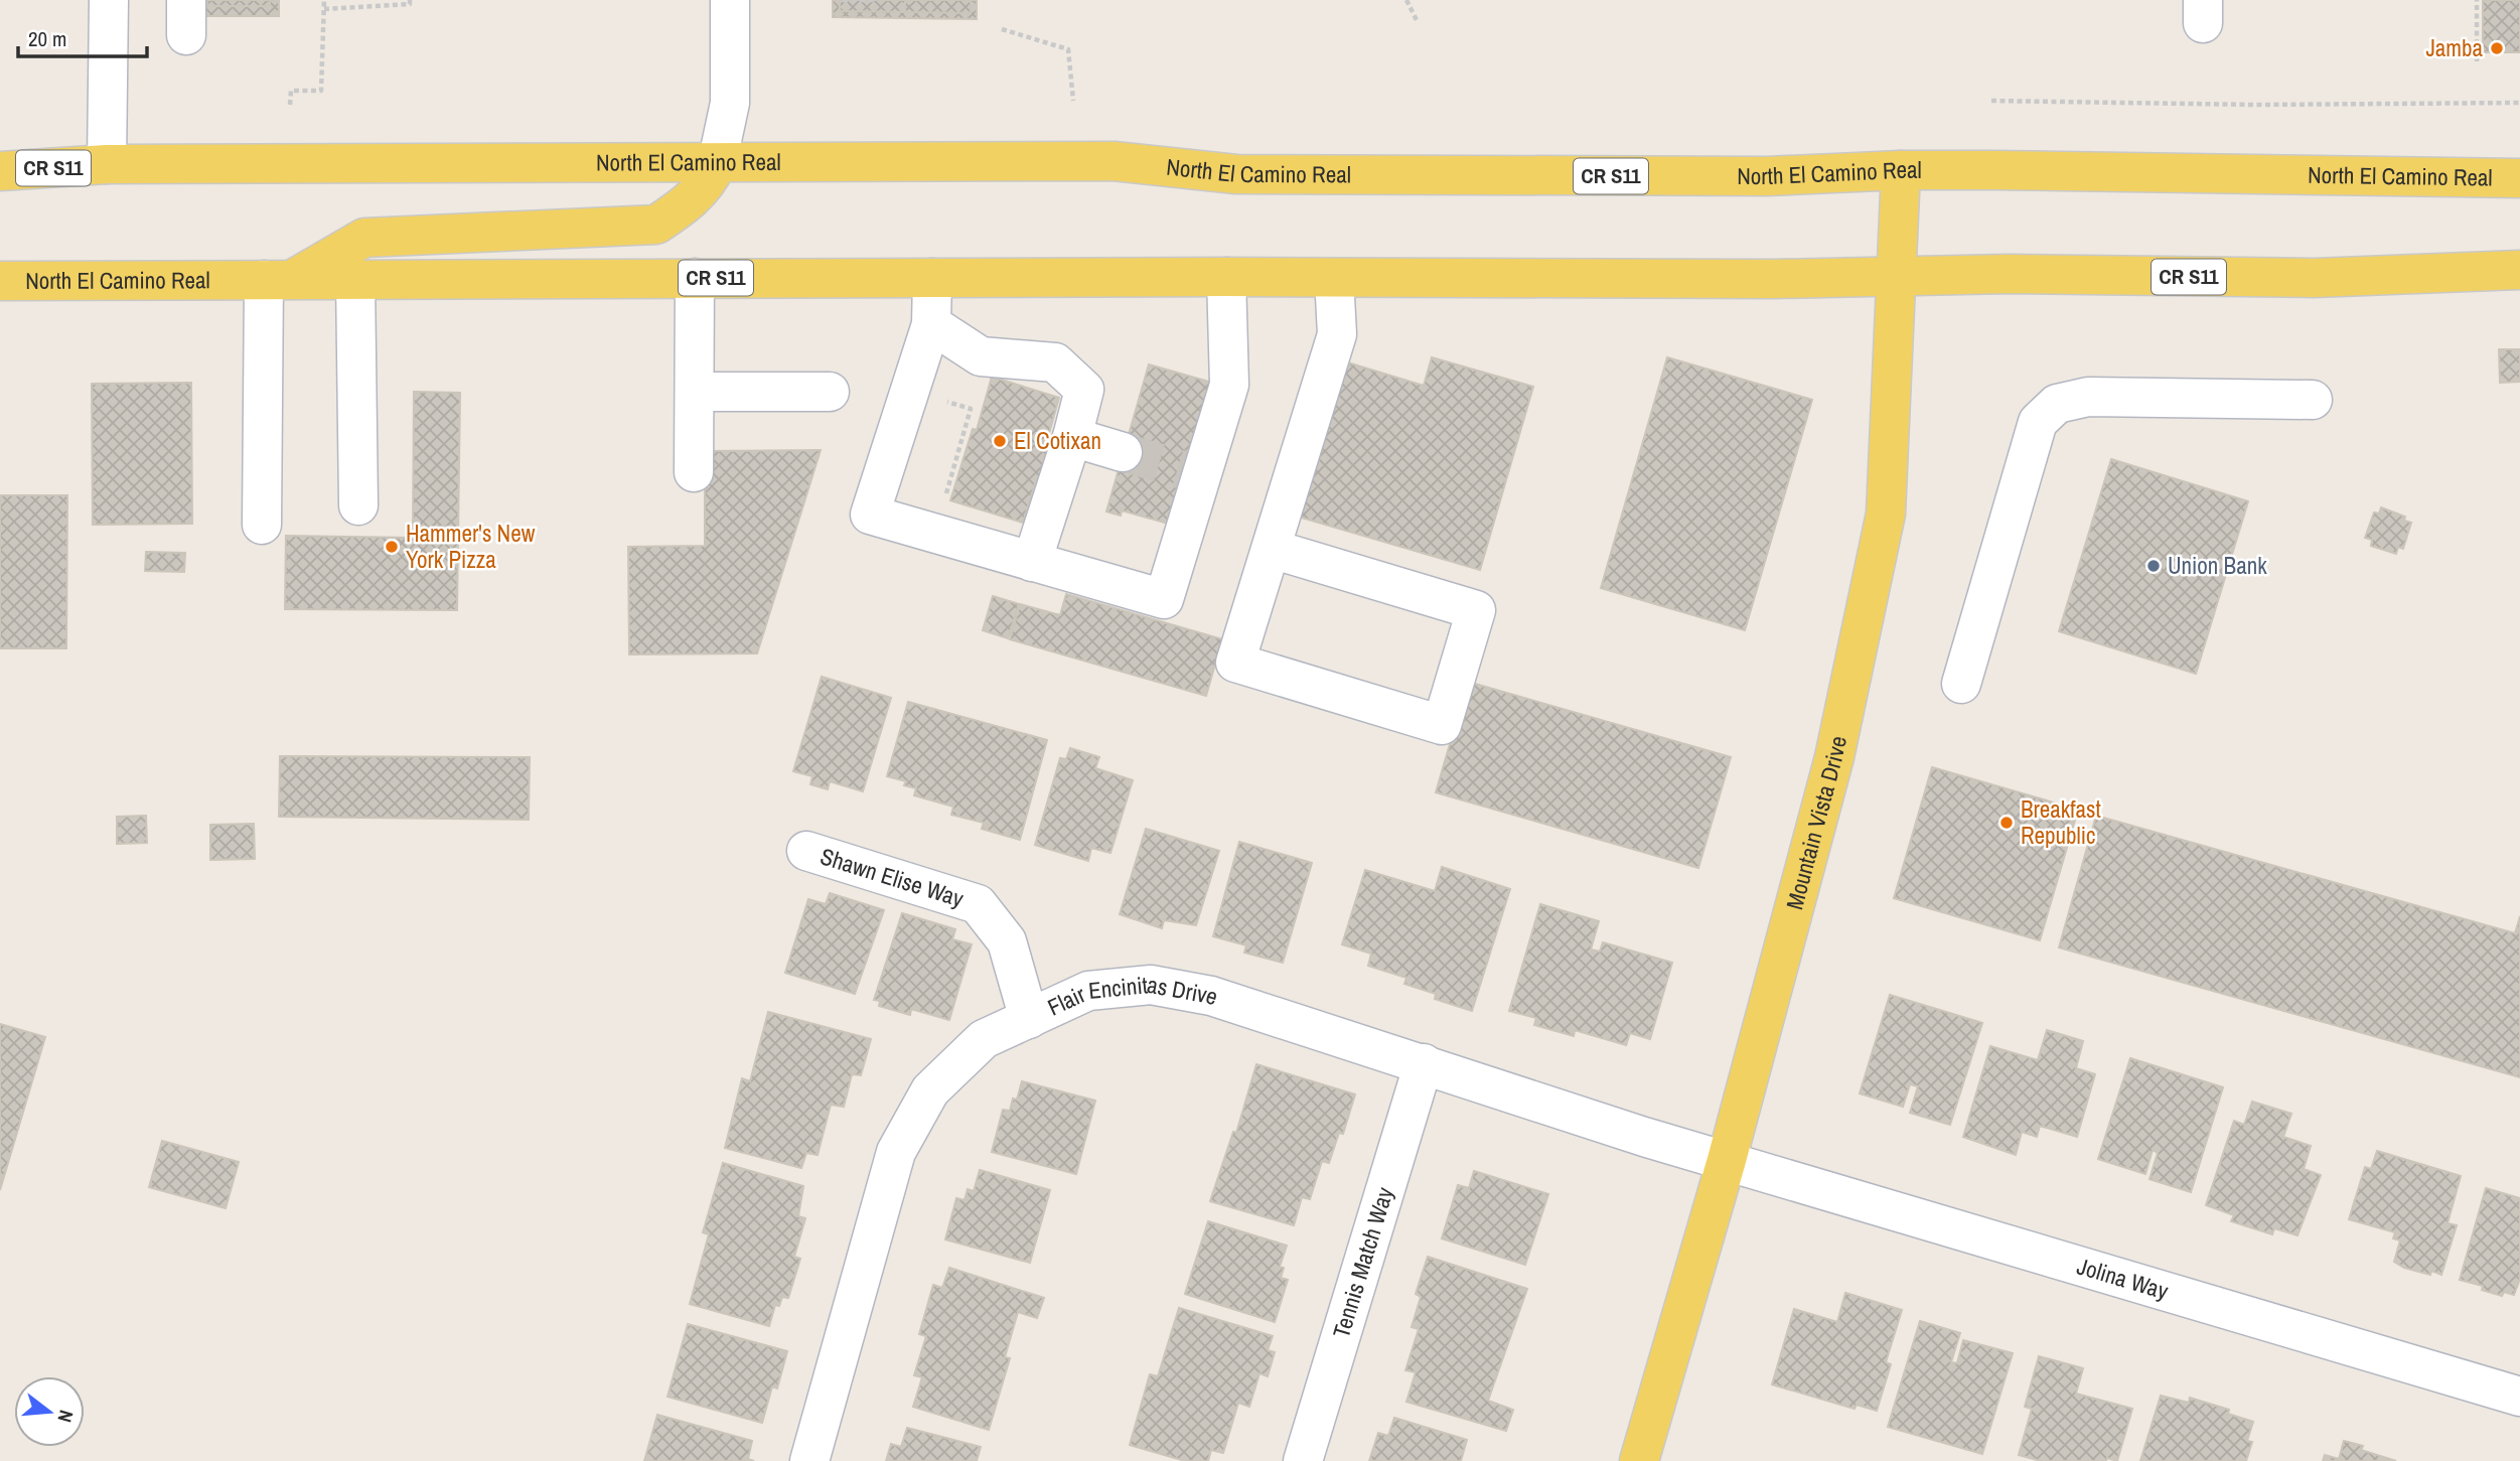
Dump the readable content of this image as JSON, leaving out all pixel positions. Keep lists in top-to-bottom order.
{
  "streets": {
    "main road": ["North El Camino Real", "CR S11", "Mountain Vista Drive"],
    "street": [
      "Shawn Elise Way",
      "Flair Encinitas Drive",
      "Tennis Match Way",
      "Jolina Way"
    ]
  },
  "crossings": [
    ["North El Camino Real", "Mountain Vista Drive"],
    ["Mountain Vista Drive", "Flair Encinitas Drive"],
    ["Mountain Vista Drive", "Jolina Way"],
    ["Shawn Elise Way", "Flair Encinitas Drive"],
    ["Flair Encinitas Drive", "Tennis Match Way"],
    ["Flair Encinitas Drive", "Jolina Way"]
  ],
  "places": [
    "Jamba",
    "El Cotixan",
    "Hammer's New York Pizza",
    "Union Bank",
    "Breakfast Republic"
  ],
  "scale_bar": "20 m",
  "north": "right"
}
